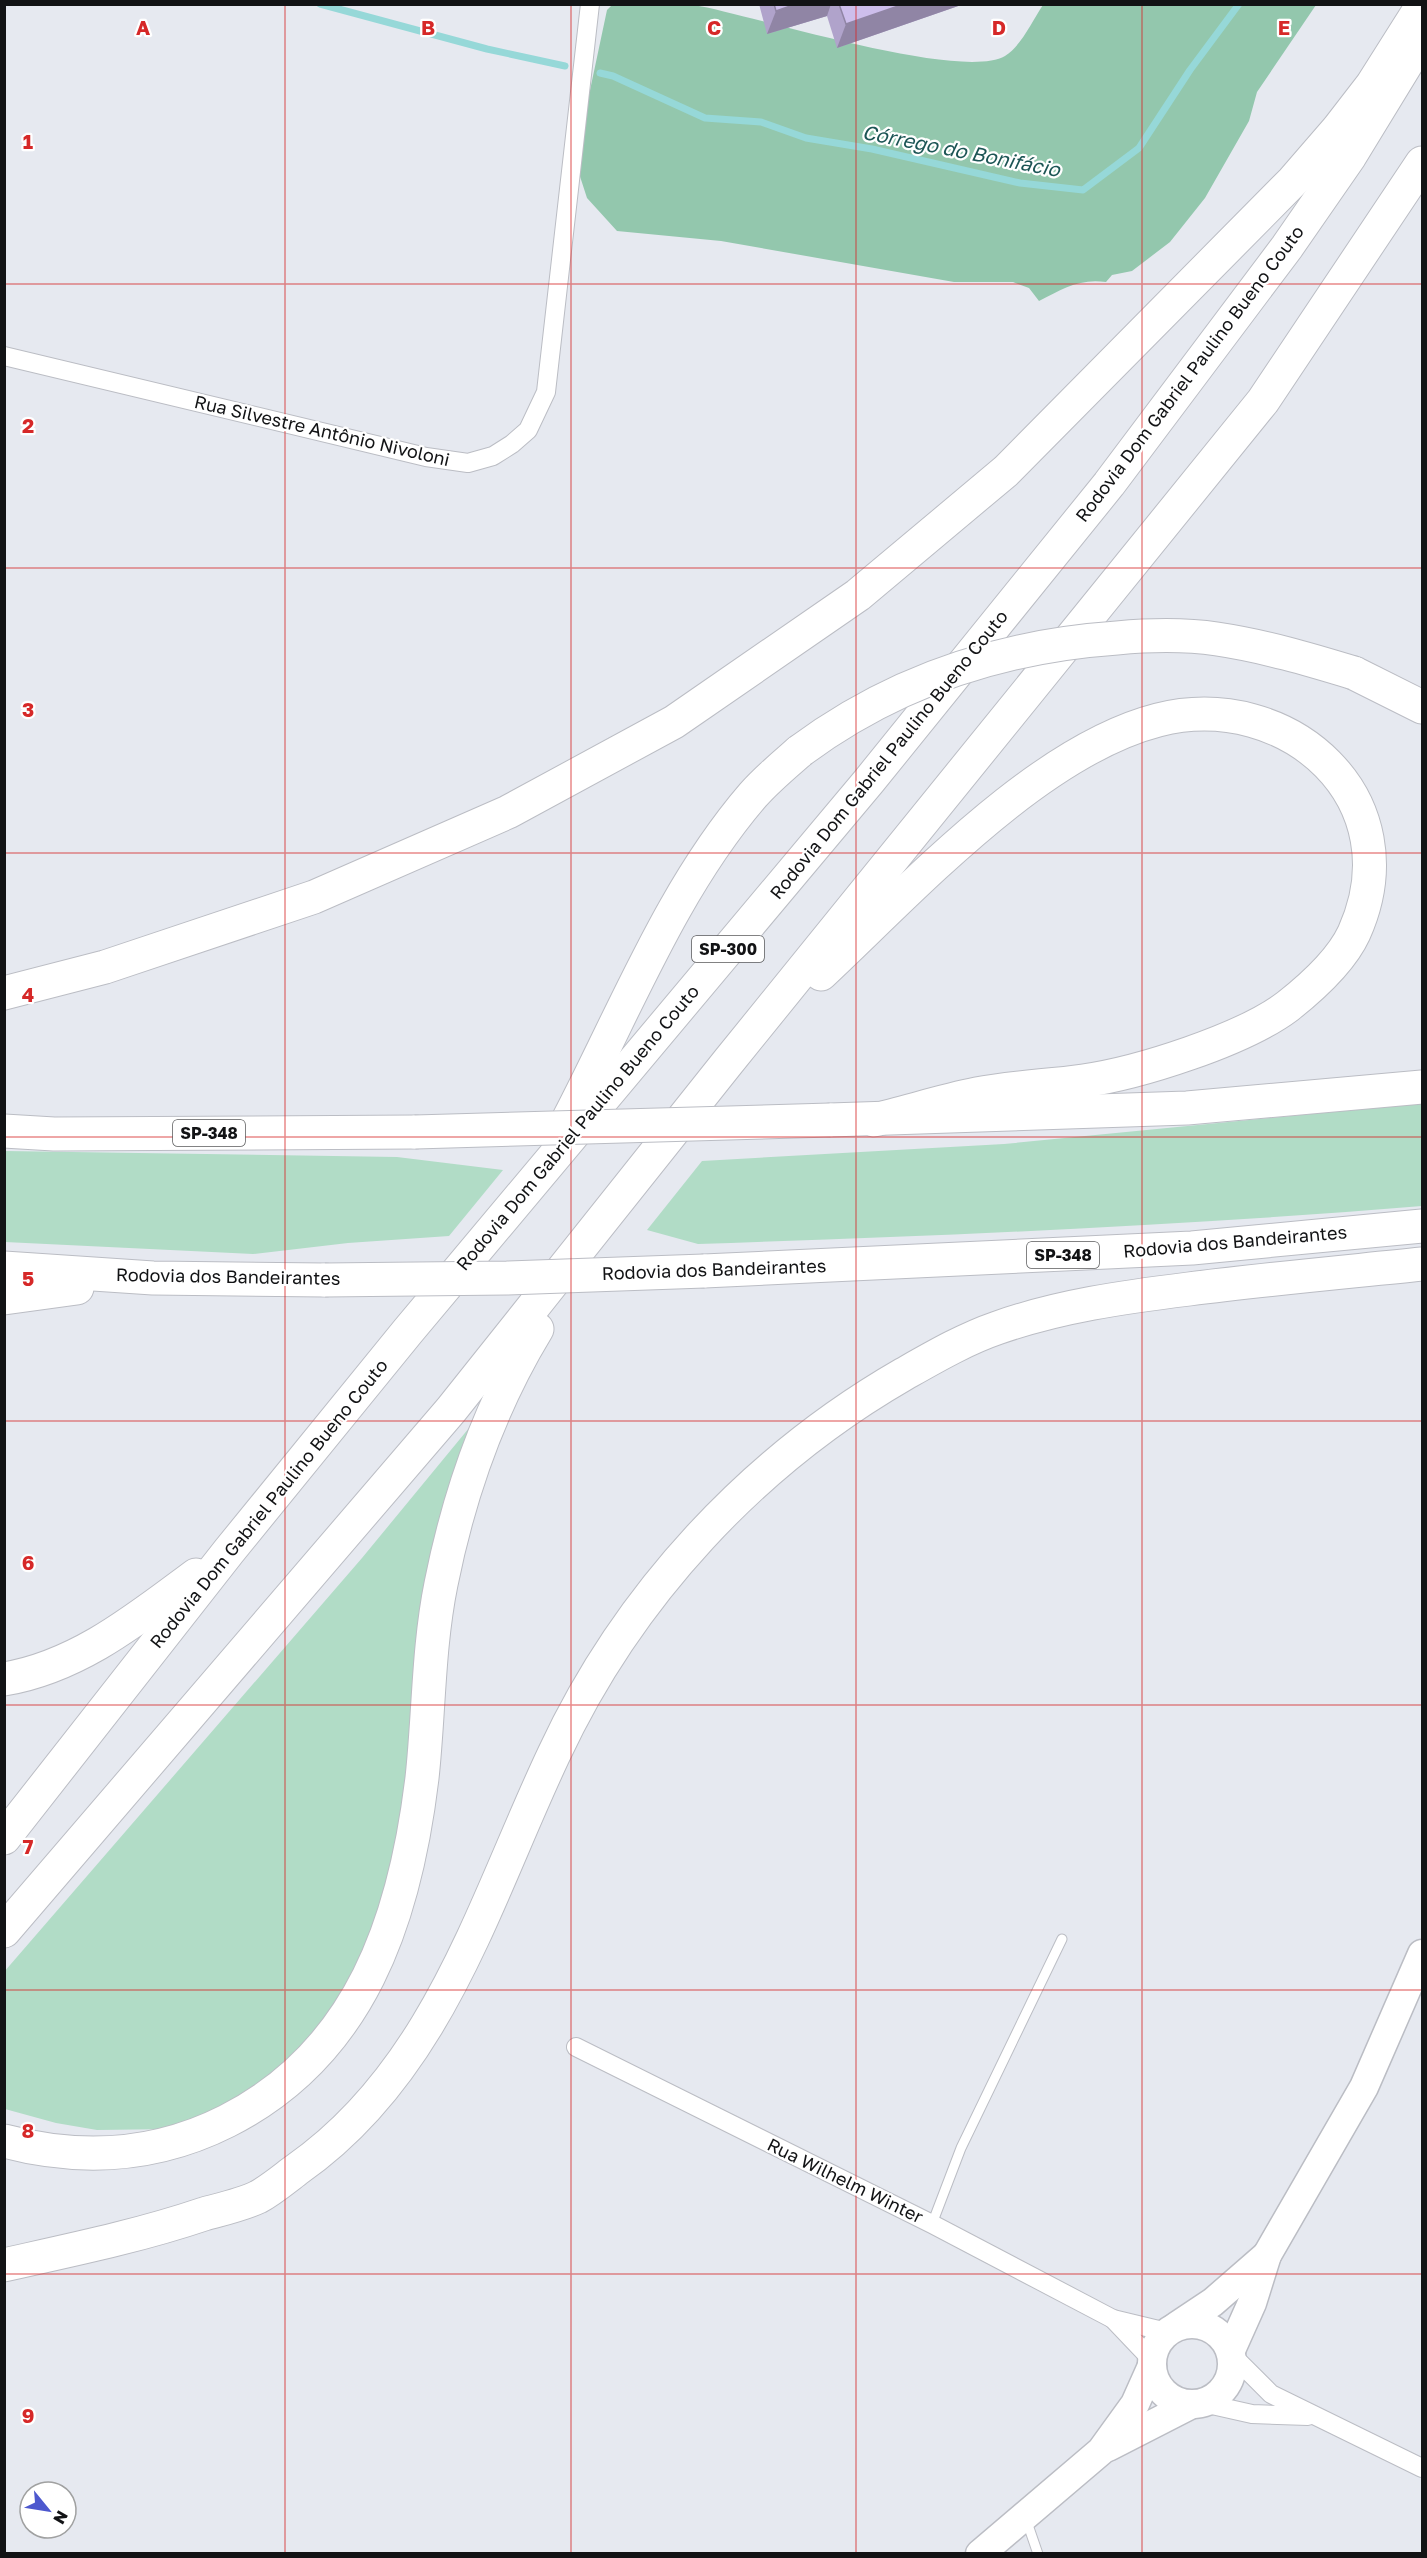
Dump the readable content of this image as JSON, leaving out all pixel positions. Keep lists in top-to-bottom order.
{
  "streets": {
    "highway": [
      "Rodovia Dom Gabriel Paulino Bueno Couto",
      "SP-300",
      "SP-348",
      "Rodovia dos Bandeirantes"
    ],
    "street": ["Rua Silvestre Antônio Nivoloni", "Rua Wilhelm Winter"]
  },
  "water": ["Córrego do Bonifácio"],
  "north": "bottom right",
  "grid": {
    "columns": [
      "A",
      "B",
      "C",
      "D",
      "E"
    ],
    "rows": [
      "1",
      "2",
      "3",
      "4",
      "5",
      "6",
      "7",
      "8",
      "9"
    ]
  }
}
